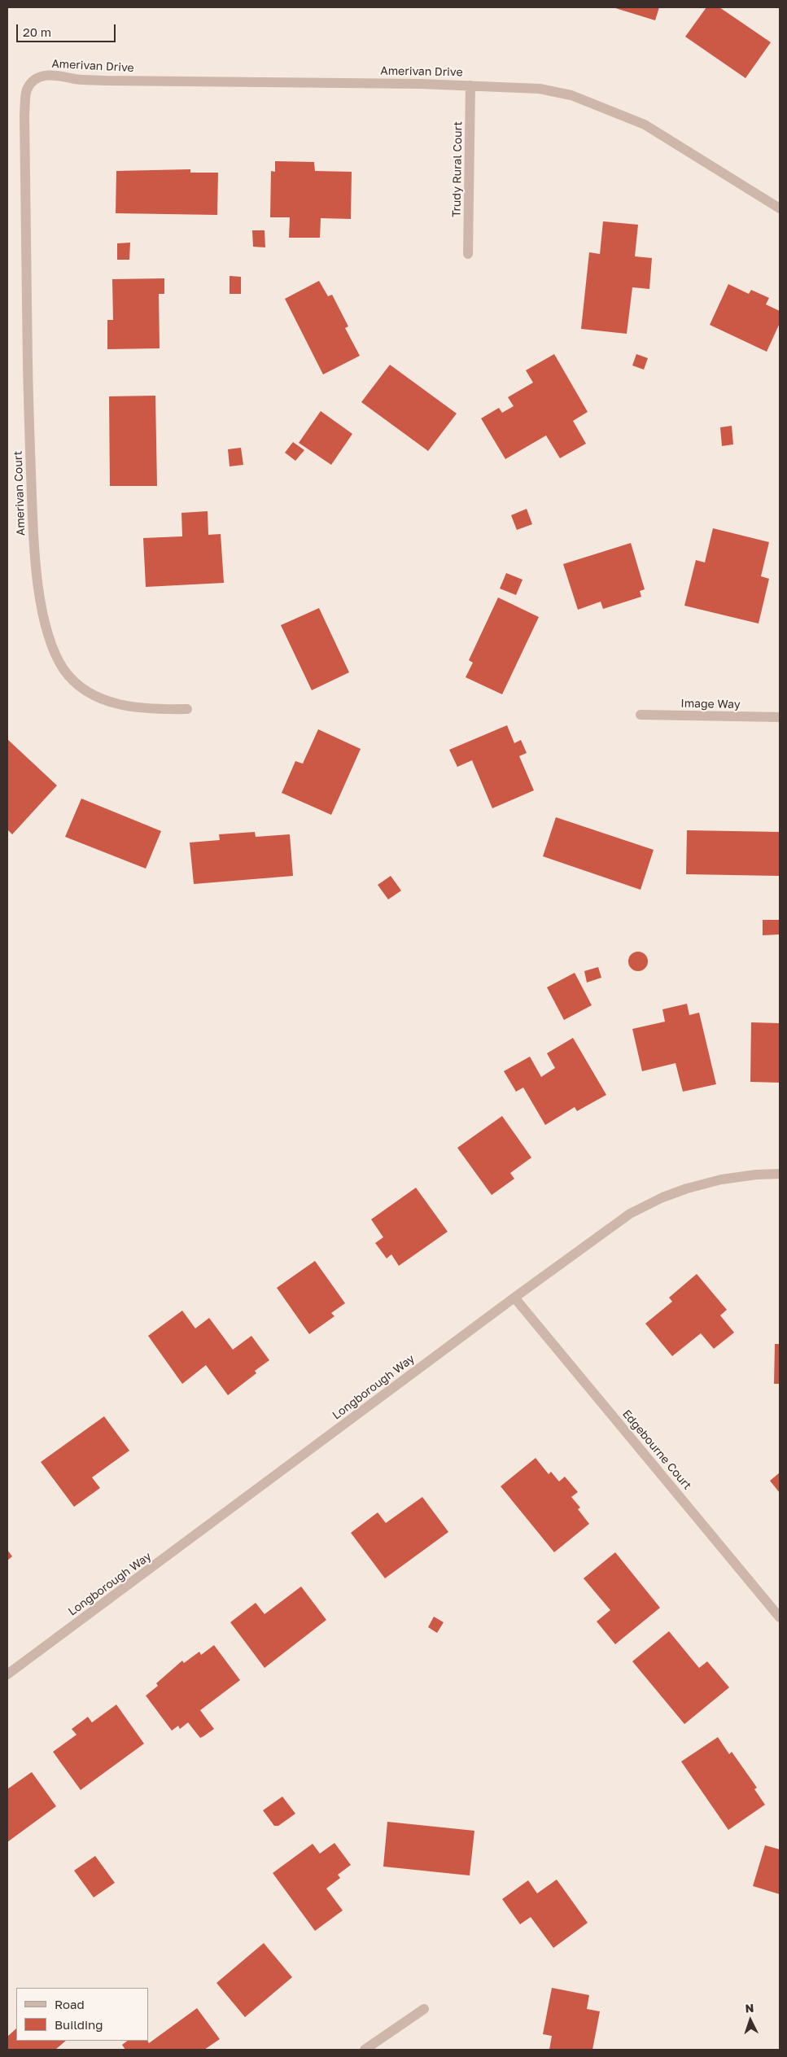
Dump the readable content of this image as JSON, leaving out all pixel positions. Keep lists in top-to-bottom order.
{
  "streets": {
    "street": [
      "Amerivan Drive",
      "Trudy Rural Court",
      "Amerivan Court",
      "Image Way",
      "Longborough Way",
      "Edgebourne Court"
    ]
  },
  "crossings": [
    ["Amerivan Drive", "Trudy Rural Court"],
    ["Amerivan Drive", "Amerivan Court"],
    ["Longborough Way", "Edgebourne Court"]
  ],
  "legend": ["Road", "Building"],
  "scale_bar": "20 m",
  "north": "top"
}
